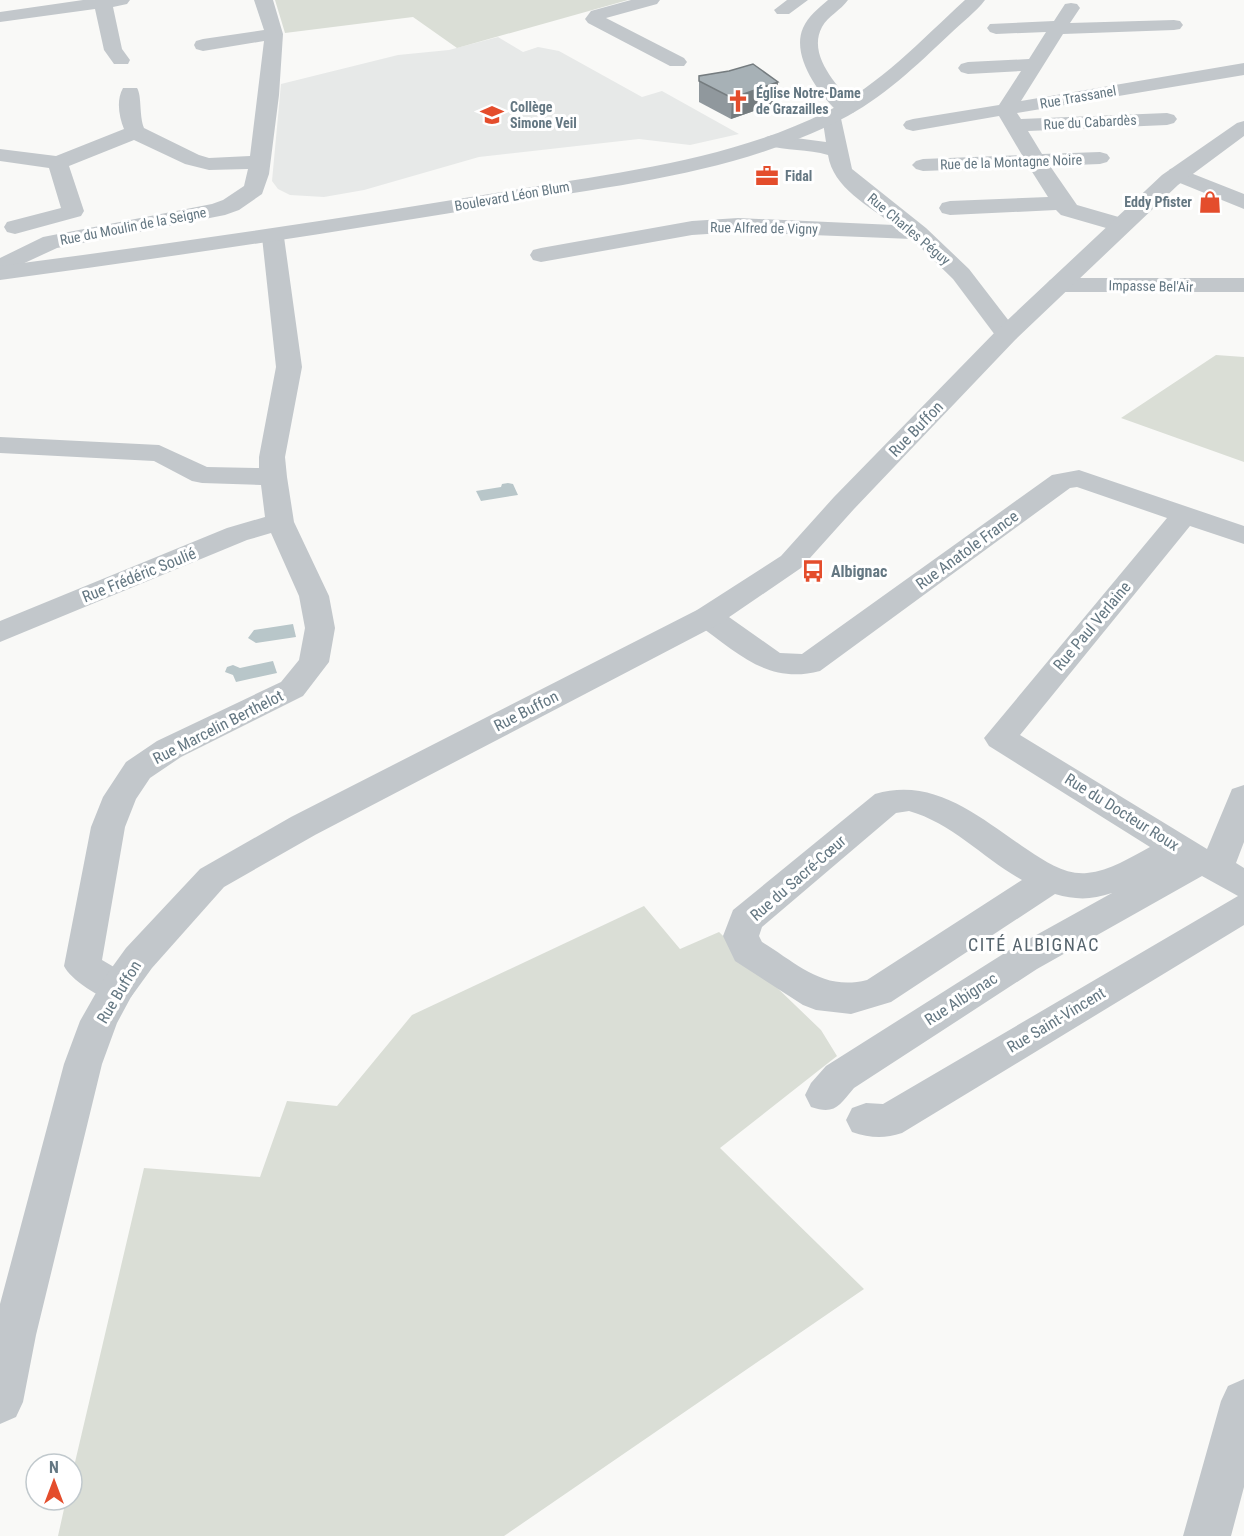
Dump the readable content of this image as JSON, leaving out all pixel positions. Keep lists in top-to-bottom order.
{
  "streets": {
    "street": [
      "Rue Trassanel",
      "Rue du Cabardès",
      "Rue de la Montagne Noire",
      "Boulevard Léon Blum",
      "Rue du Moulin de la Seigne",
      "Rue Alfred de Vigny",
      "Rue Charles Péguy",
      "Impasse Bel'Air",
      "Rue Buffon",
      "Rue Anatole France",
      "Rue Frédéric Soulié",
      "Rue Paul Verlaine",
      "Rue Marcelin Berthelot",
      "Rue du Docteur Roux",
      "Rue du Sacré-Cœur",
      "Rue Albignac",
      "Rue Saint-Vincent"
    ]
  },
  "crossings": [
    ["Rue Trassanel", "Rue du Cabardès"],
    ["Boulevard Léon Blum", "Rue du Moulin de la Seigne"],
    ["Boulevard Léon Blum", "Rue Charles Péguy"],
    ["Boulevard Léon Blum", "Rue Marcelin Berthelot"],
    ["Rue Alfred de Vigny", "Rue Charles Péguy"],
    ["Rue Charles Péguy", "Rue Buffon"],
    ["Impasse Bel'Air", "Rue Buffon"],
    ["Rue Buffon", "Rue Anatole France"],
    ["Rue Buffon", "Rue Marcelin Berthelot"],
    ["Rue Anatole France", "Rue Paul Verlaine"],
    ["Rue Frédéric Soulié", "Rue Marcelin Berthelot"],
    ["Rue Paul Verlaine", "Rue du Docteur Roux"],
    ["Rue du Docteur Roux", "Rue du Sacré-Cœur"],
    ["Rue du Docteur Roux", "Rue Albignac"],
    ["Rue du Sacré-Cœur", "Rue Albignac"]
  ],
  "districts": ["CITÉ ALBIGNAC"],
  "places": {
    "church": ["Église Notre-Dame de Grazailles"],
    "school or university": ["Collège Simone Veil"],
    "office": ["Fidal"],
    "shop": ["Eddy Pfister"],
    "bus stop": ["Albignac"]
  },
  "north": "top"
}
